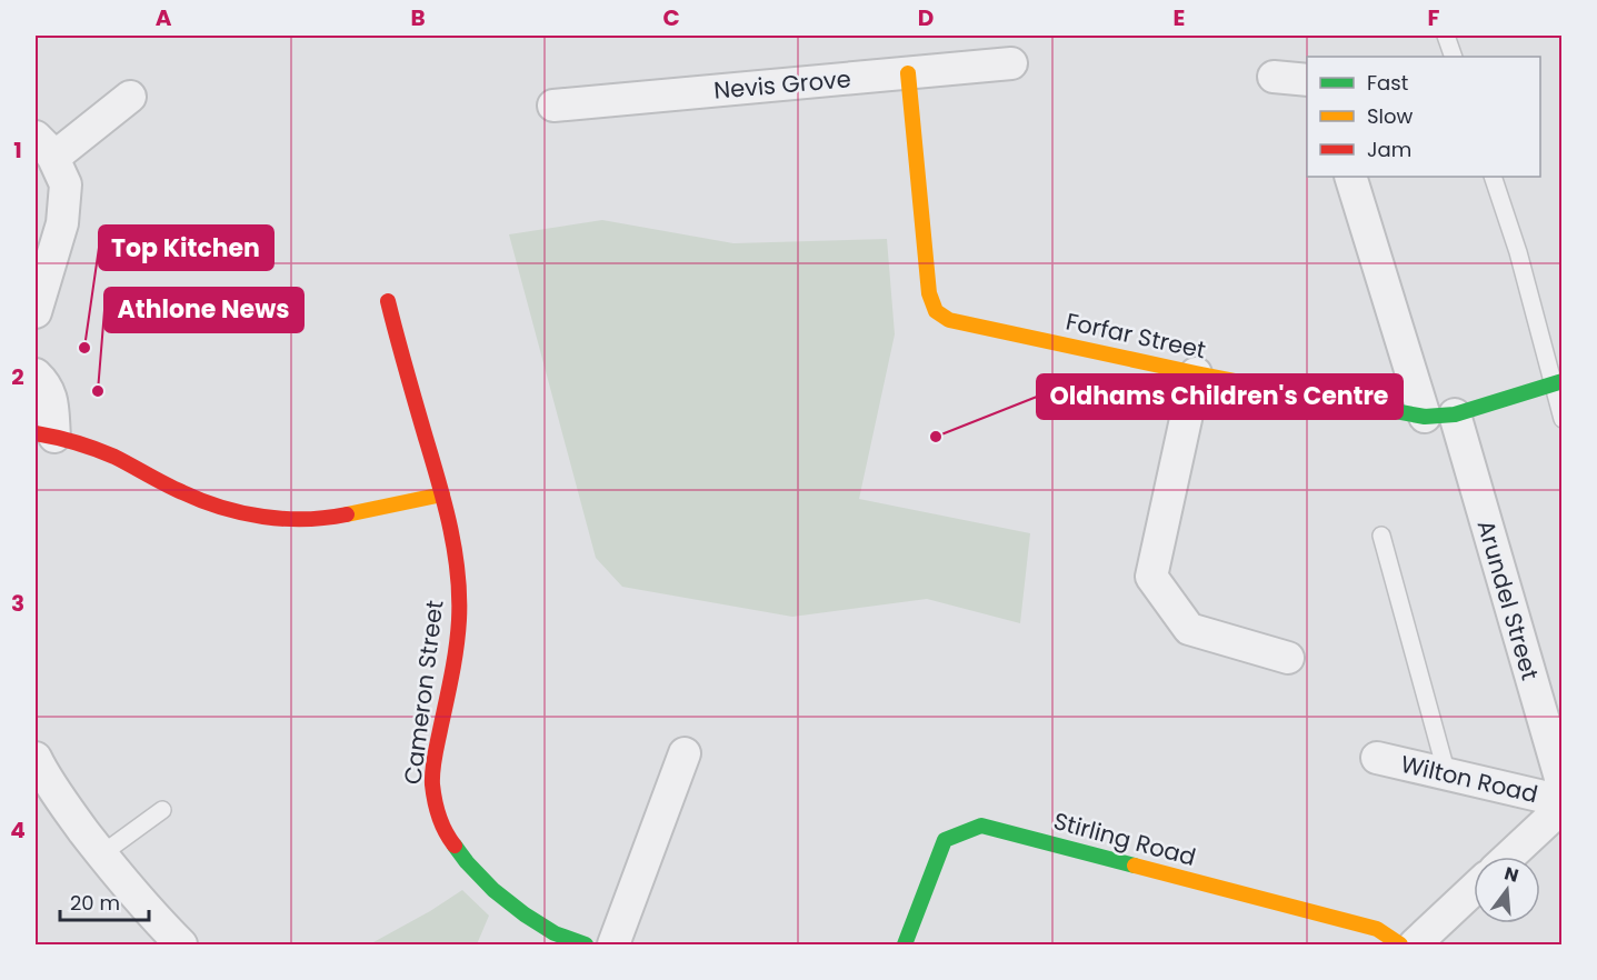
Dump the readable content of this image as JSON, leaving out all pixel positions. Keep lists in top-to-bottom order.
{
  "streets": {
    "street": [
      "Nevis Grove",
      "Forfar Street",
      "Arundel Street",
      "Cameron Street",
      "Wilton Road",
      "Stirling Road"
    ]
  },
  "crossings": [
    ["Nevis Grove", "Forfar Street"],
    ["Forfar Street", "Arundel Street"]
  ],
  "places": ["Top Kitchen", "Athlone News", "Oldhams Children's Centre"],
  "legend": ["Fast", "Slow", "Jam"],
  "scale_bar": "20 m",
  "north": "top",
  "grid": {
    "columns": [
      "A",
      "B",
      "C",
      "D",
      "E",
      "F"
    ],
    "rows": [
      "1",
      "2",
      "3",
      "4"
    ]
  }
}
